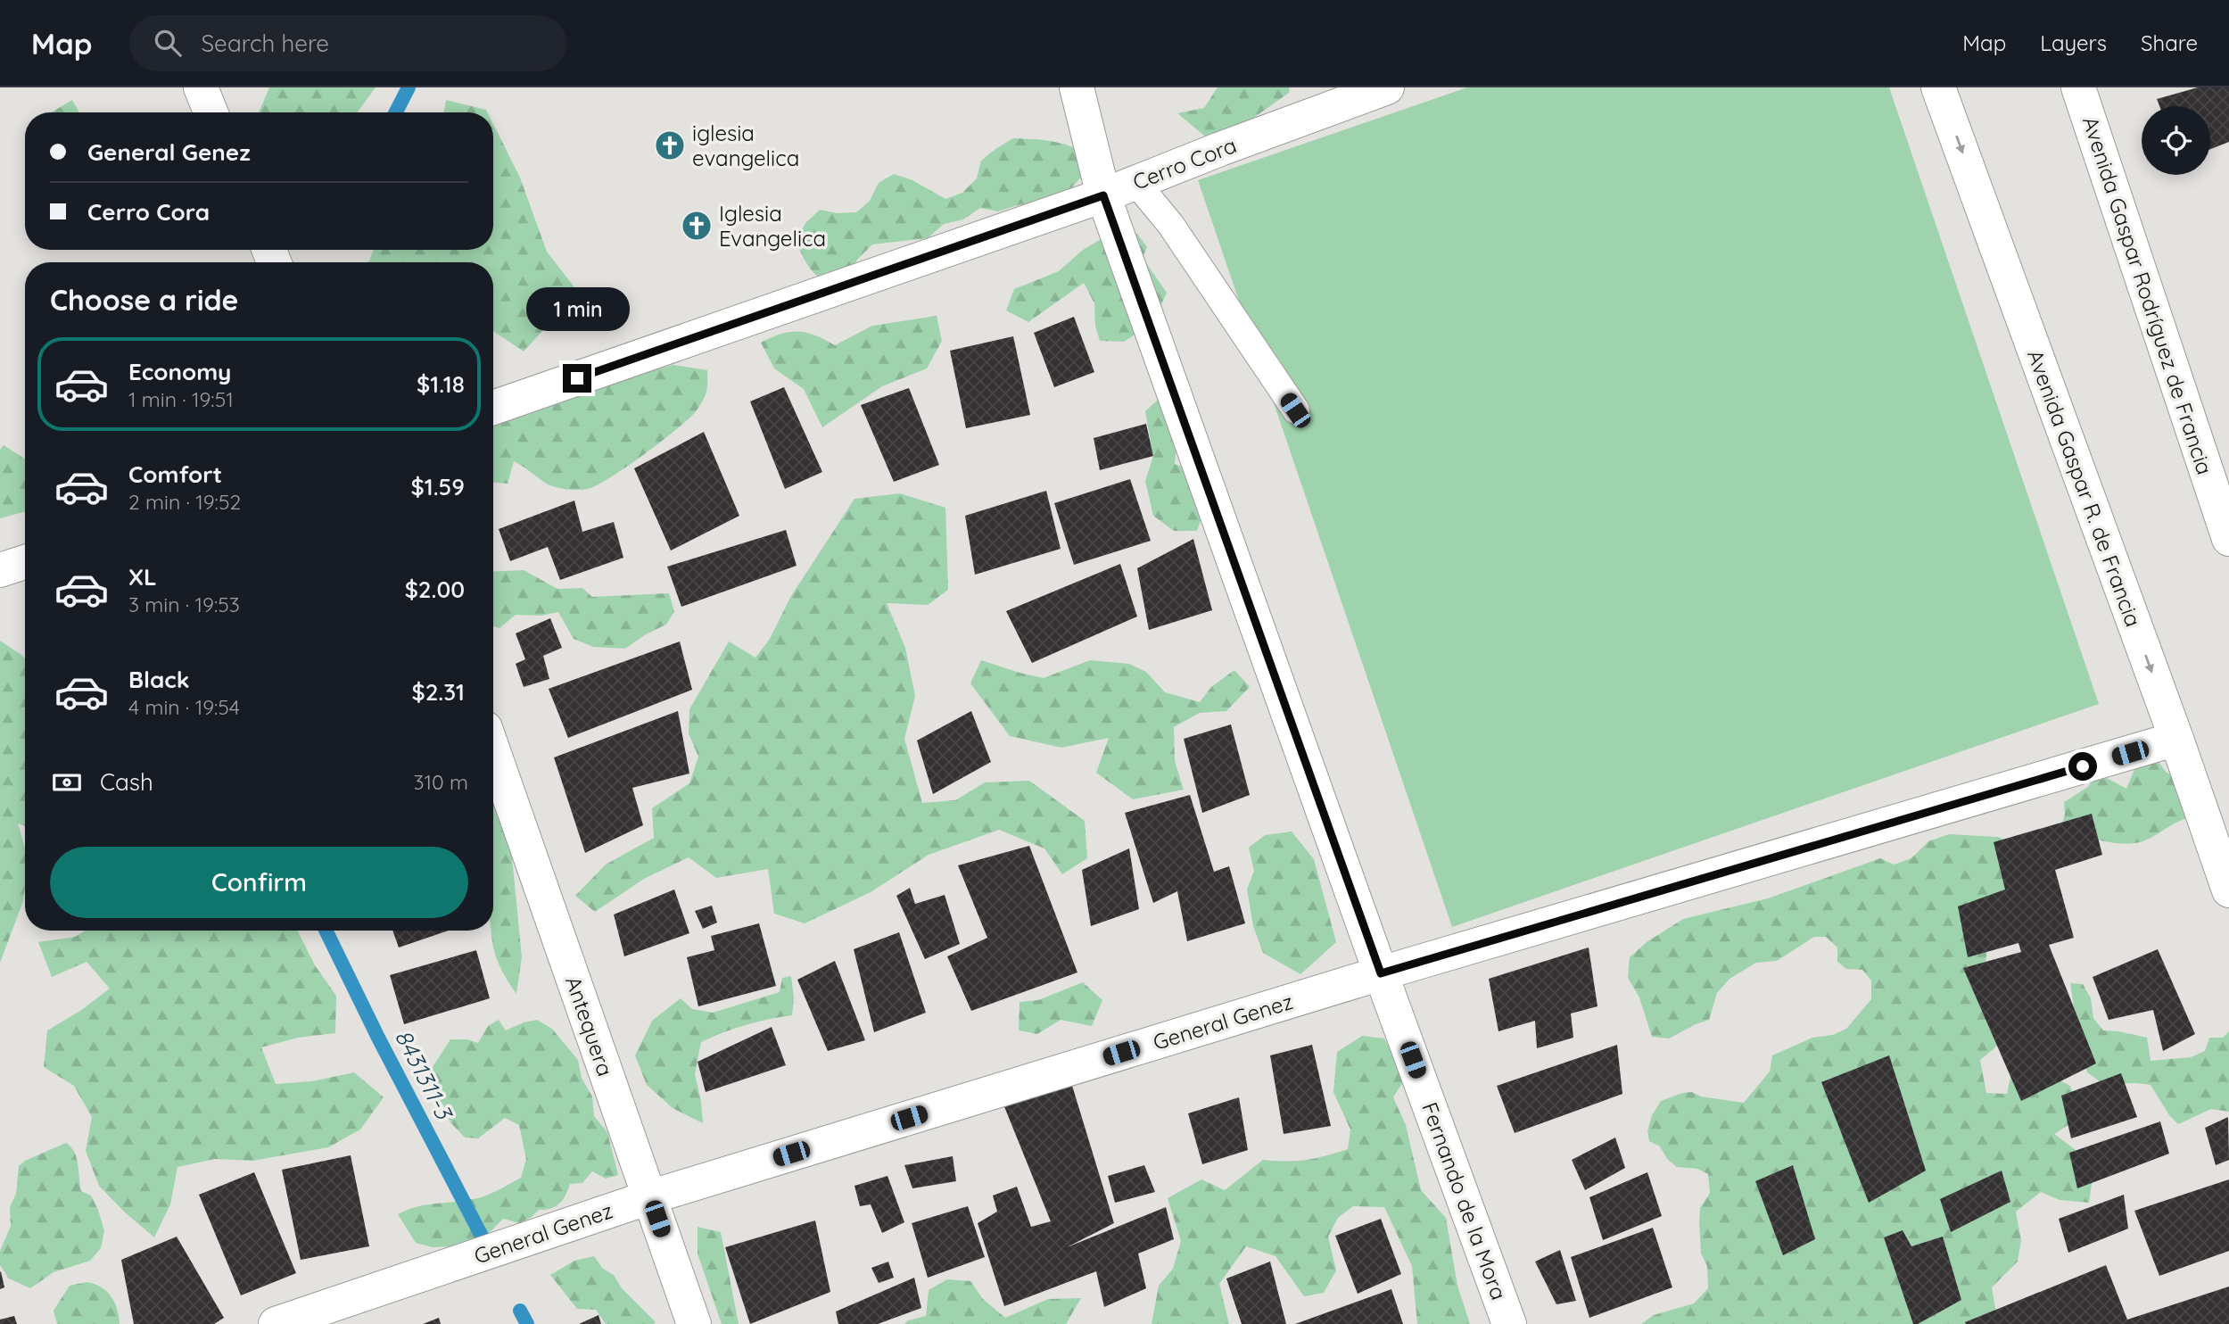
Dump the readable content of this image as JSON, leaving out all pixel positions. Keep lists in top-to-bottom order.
{
  "streets": {
    "street": [
      "Cerro Cora",
      "Avenida Gaspar Rodríguez de Francia",
      "Avenida Gaspar R. de Francia",
      "General Genez",
      "Antequera",
      "Fernando de la Mora"
    ]
  },
  "crossings": [
    ["Cerro Cora", "Fernando de la Mora"],
    ["Avenida Gaspar R. de Francia", "General Genez"],
    ["General Genez", "Antequera"],
    ["General Genez", "Fernando de la Mora"]
  ],
  "one_way": ["Avenida Gaspar R. de Francia"],
  "water": ["8431311-3"],
  "places": {
    "church": ["iglesia evangelica", "Iglesia Evangelica"]
  },
  "page": {
    "header": "Map",
    "search": "Search here",
    "nav": ["Map", "Layers", "Share"],
    "banner": ["General Genez", "Cerro Cora"],
    "heading": "Choose a ride",
    "bubble": "1 min",
    "list": [
      {
        "name": "Economy",
        "note": "1 min · 19:51",
        "value": "$1.18"
      },
      {
        "name": "Comfort",
        "note": "2 min · 19:52",
        "value": "$1.59"
      },
      {
        "name": "XL",
        "note": "3 min · 19:53",
        "value": "$2.00"
      },
      {
        "name": "Black",
        "note": "4 min · 19:54",
        "value": "$2.31"
      }
    ],
    "pay": ["Cash", "310 m"],
    "buttons": "Confirm"
  }
}
